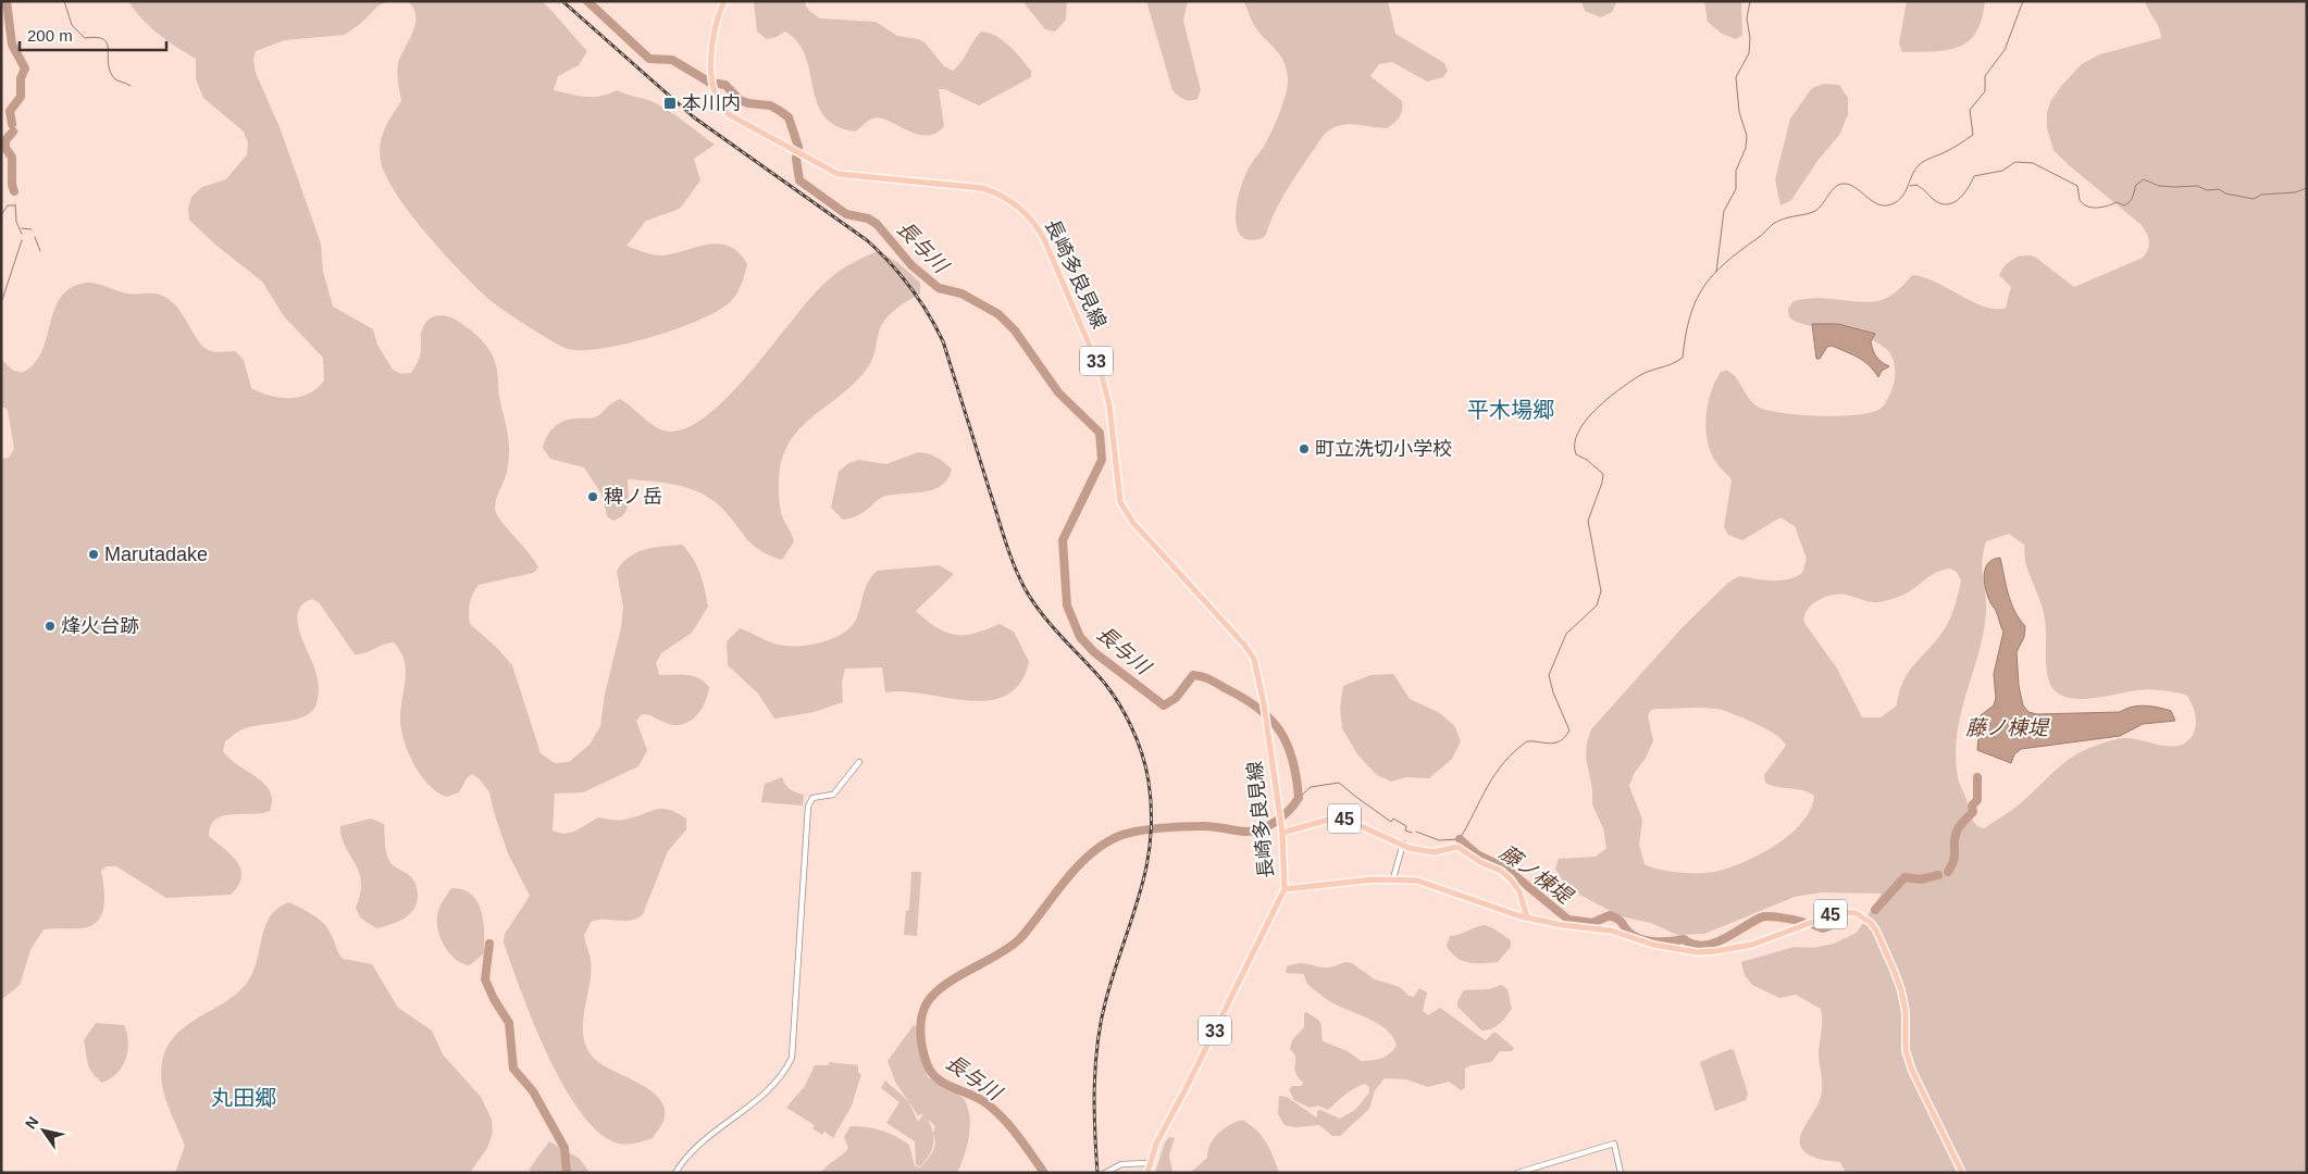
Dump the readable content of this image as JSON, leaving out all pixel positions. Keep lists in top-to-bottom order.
{
  "streets": {
    "main road": ["長崎多良見線", "33", "45"]
  },
  "crossings": [
    ["長崎多良見線", "45"]
  ],
  "districts": ["平木場郷", "丸田郷"],
  "water": ["長与川", "藤ノ棟堤"],
  "places": {
    "transit": ["本川内"],
    "other": [
      "町立洗切小学校",
      "稗ノ岳",
      "Marutadake",
      "烽火台跡"
    ]
  },
  "scale_bar": "200 m",
  "north": "top left"
}
